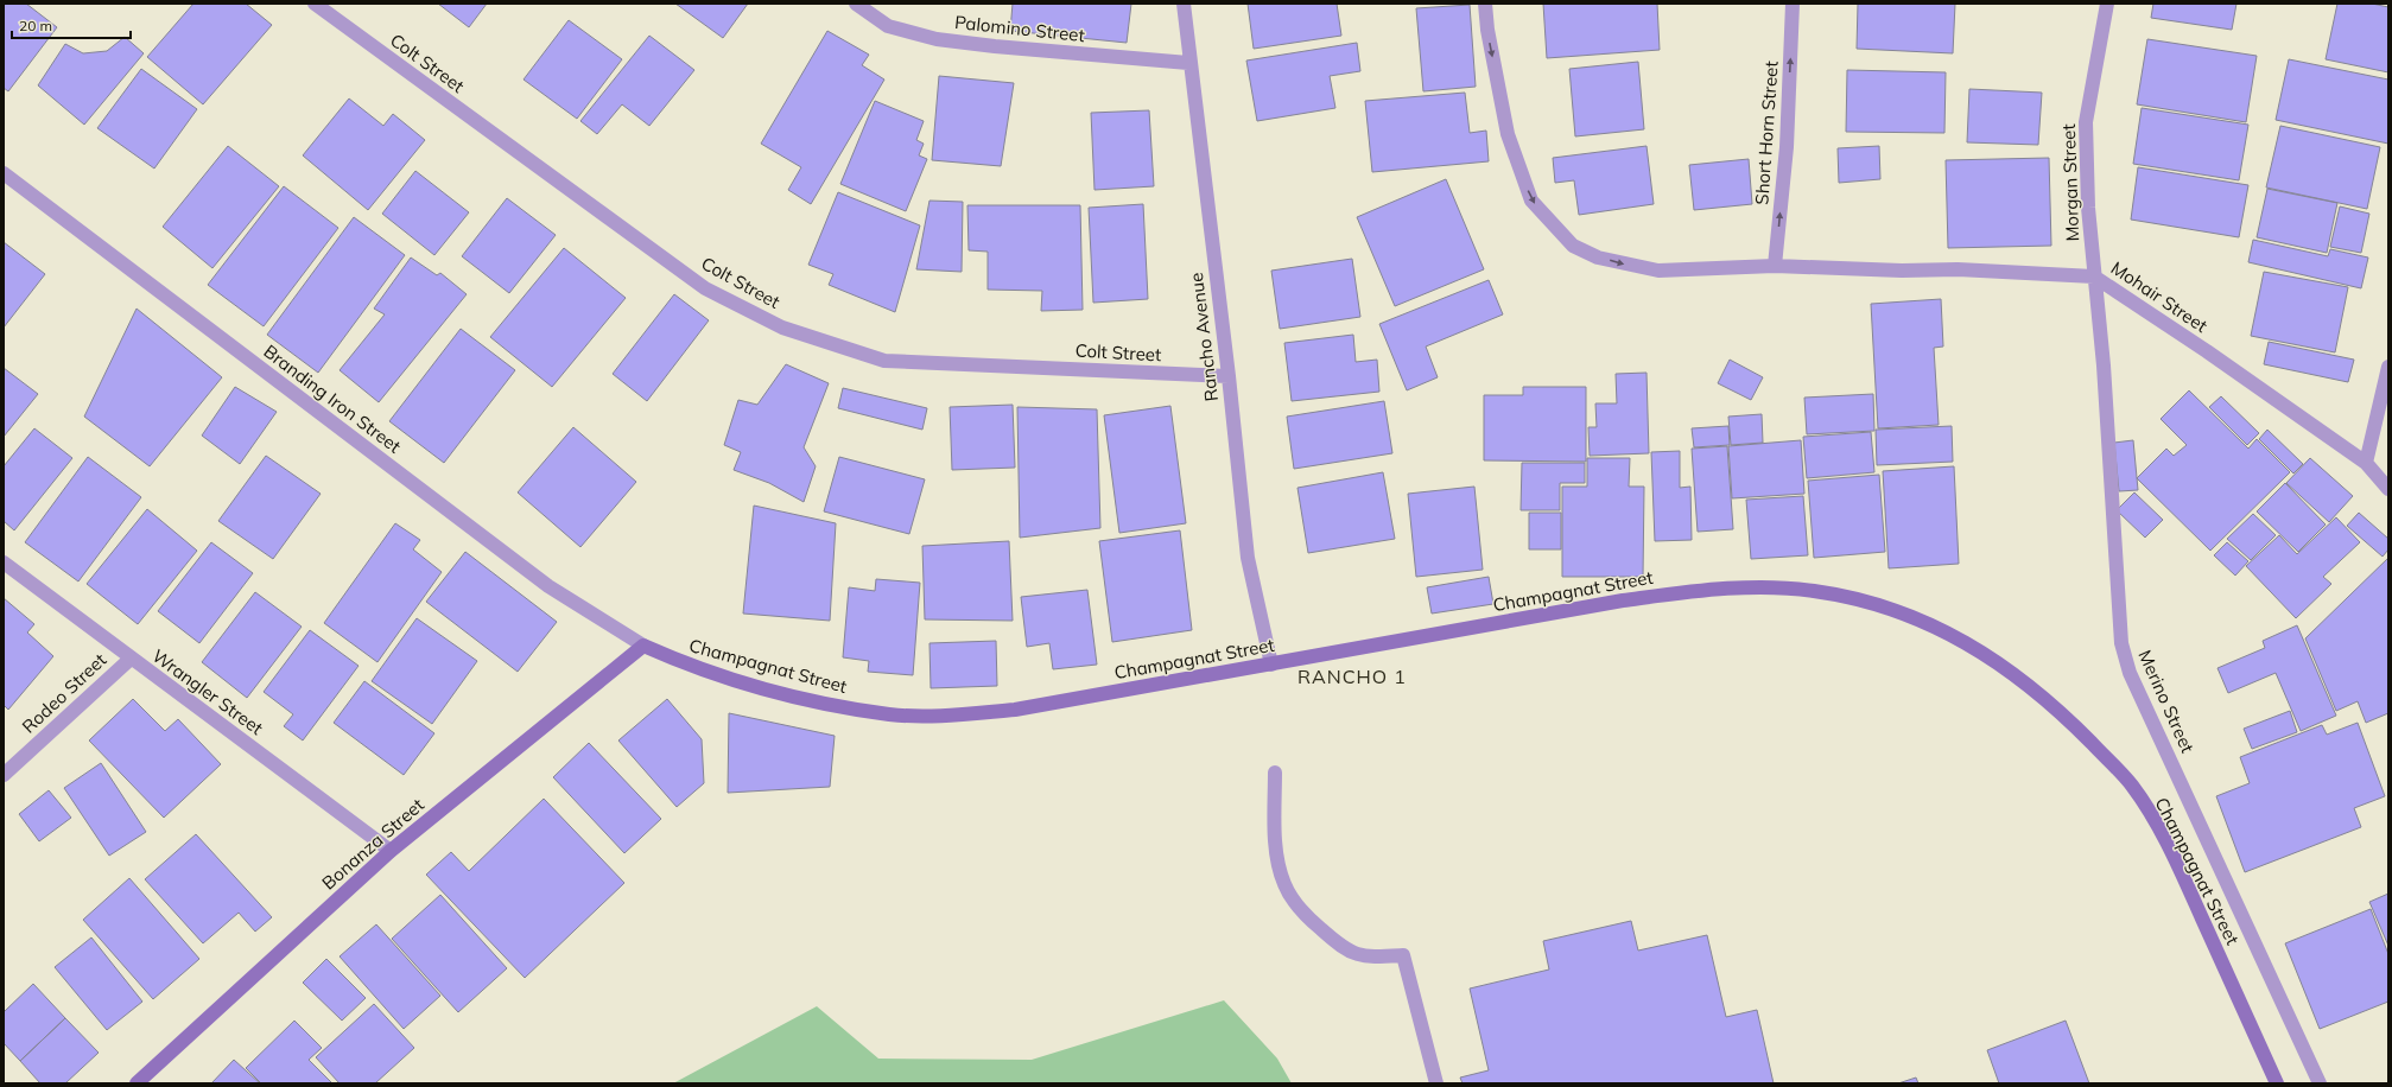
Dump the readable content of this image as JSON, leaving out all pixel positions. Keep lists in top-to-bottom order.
{
  "streets": {
    "street": [
      "Palomino Street",
      "Colt Street",
      "Short Horn Street",
      "Morgan Street",
      "Mohair Street",
      "Rancho Avenue",
      "Branding Iron Street",
      "Champagnat Street",
      "Wrangler Street",
      "Rodeo Street",
      "Merino Street",
      "Bonanza Street"
    ]
  },
  "crossings": [
    ["Palomino Street", "Rancho Avenue"],
    ["Colt Street", "Rancho Avenue"],
    ["Short Horn Street", "Mohair Street"],
    ["Morgan Street", "Mohair Street"],
    ["Morgan Street", "Merino Street"],
    ["Mohair Street", "Merino Street"],
    ["Rancho Avenue", "Champagnat Street"],
    ["Branding Iron Street", "Champagnat Street"],
    ["Branding Iron Street", "Bonanza Street"],
    ["Champagnat Street", "Bonanza Street"],
    ["Wrangler Street", "Rodeo Street"],
    ["Wrangler Street", "Bonanza Street"]
  ],
  "one_way": ["Short Horn Street"],
  "districts": ["RANCHO 1"],
  "scale_bar": "20 m"
}
